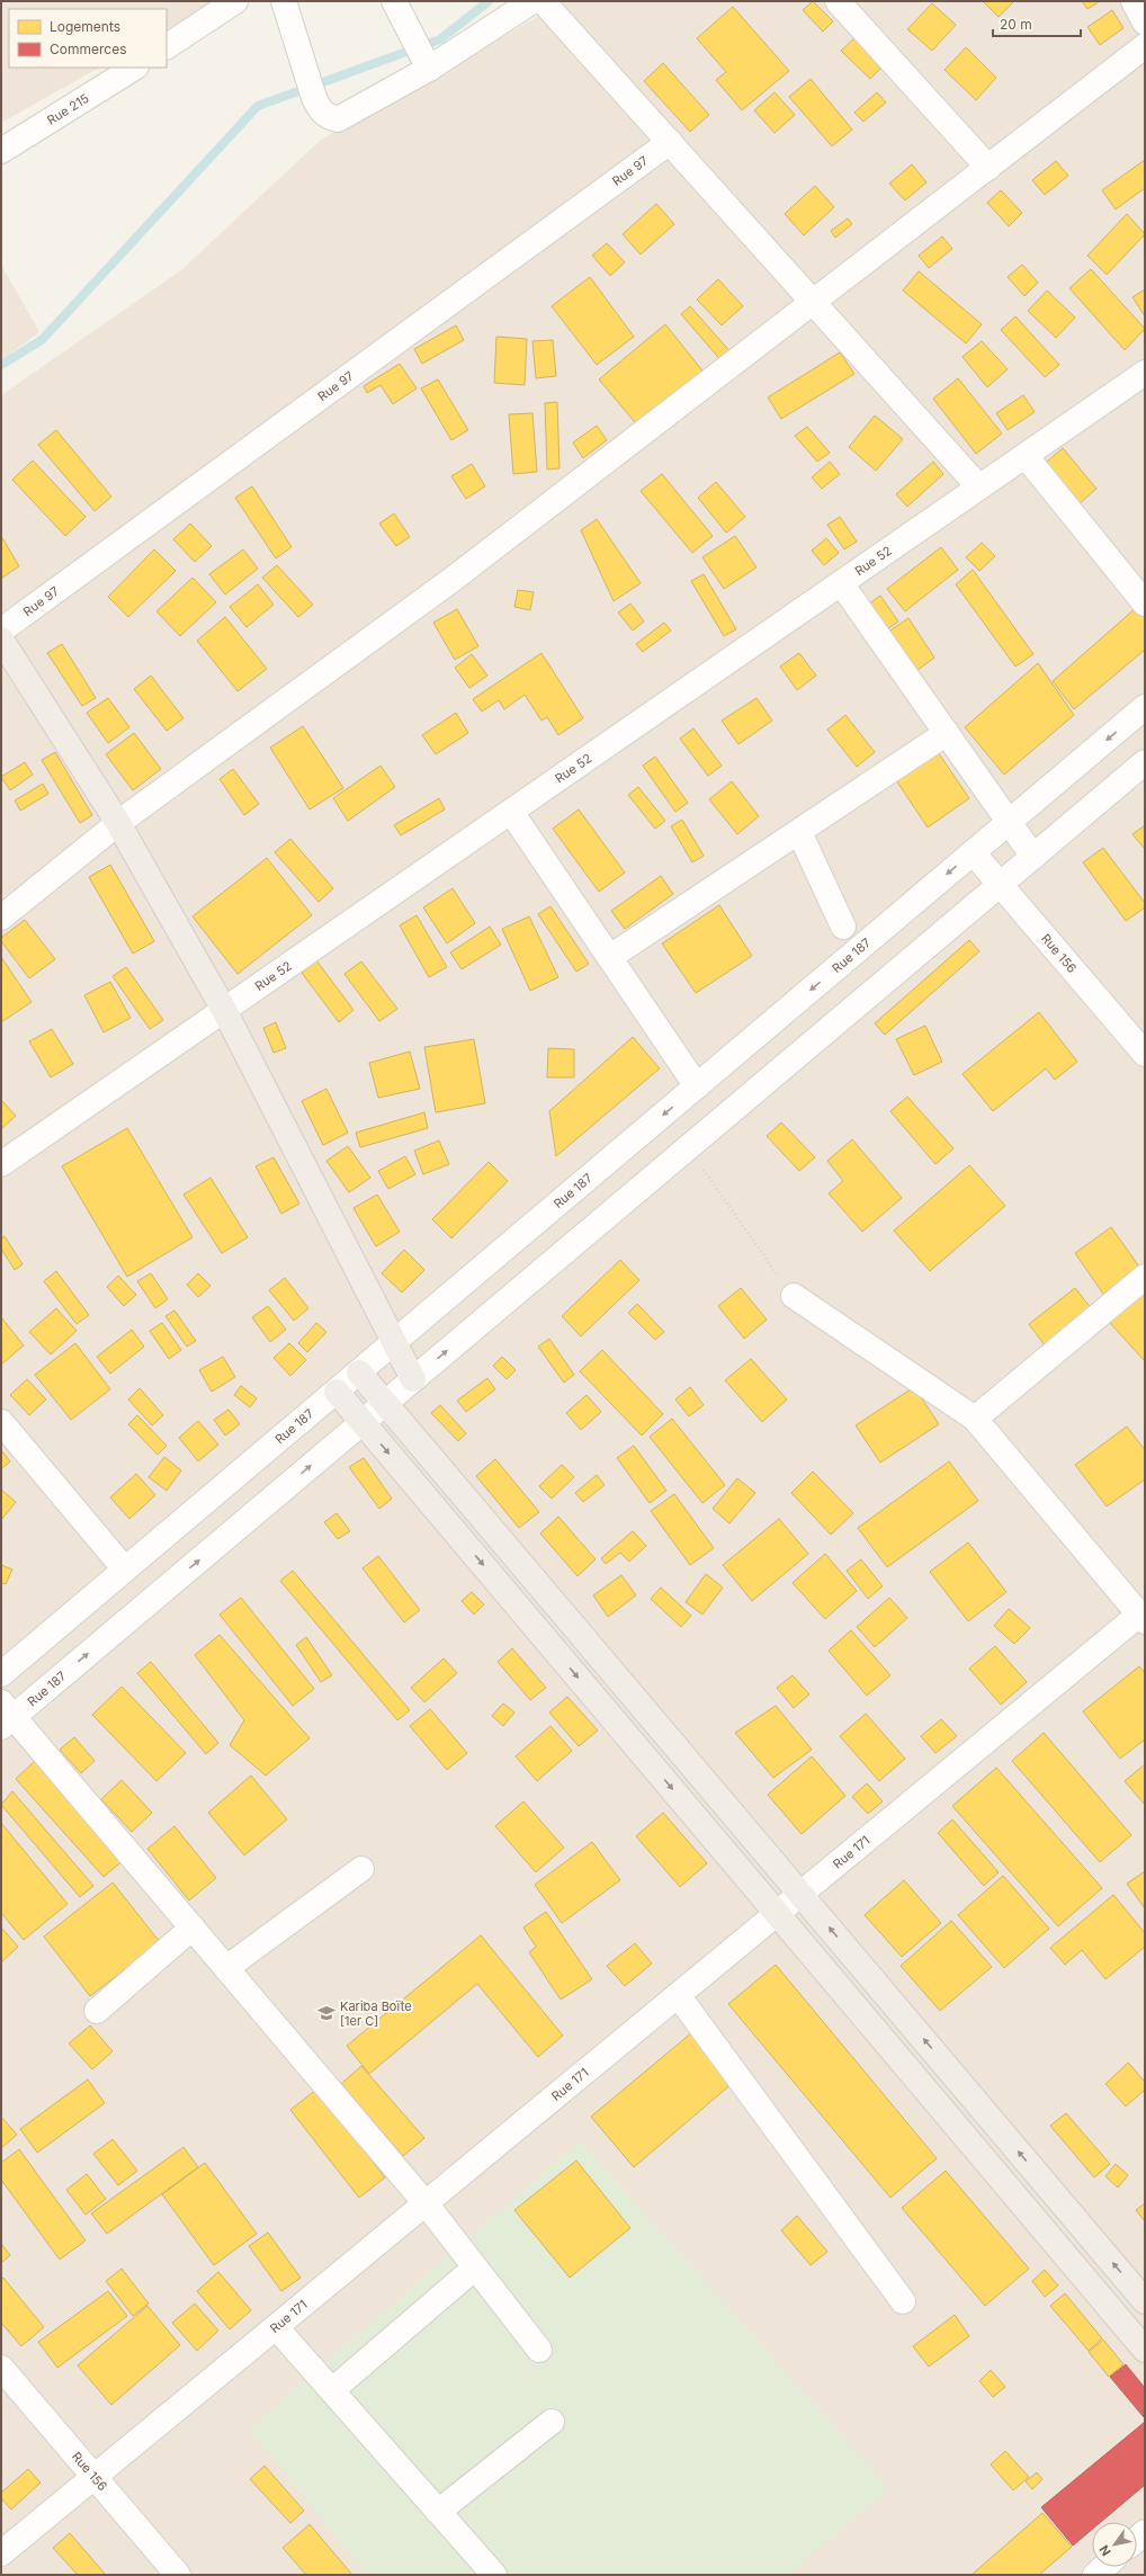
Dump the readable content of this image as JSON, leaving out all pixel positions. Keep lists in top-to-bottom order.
{
  "streets": {
    "street": [
      "Rue 215",
      "Rue 97",
      "Rue 52",
      "Rue 156",
      "Rue 187",
      "Rue 171"
    ]
  },
  "crossings": [
    ["Rue 156", "Rue 187"],
    ["Rue 156", "Rue 171"]
  ],
  "places": {
    "school or university": ["Kariba Boïte [1er C]"]
  },
  "legend": ["Logements", "Commerces"],
  "scale_bar": "20 m",
  "north": "bottom left"
}
